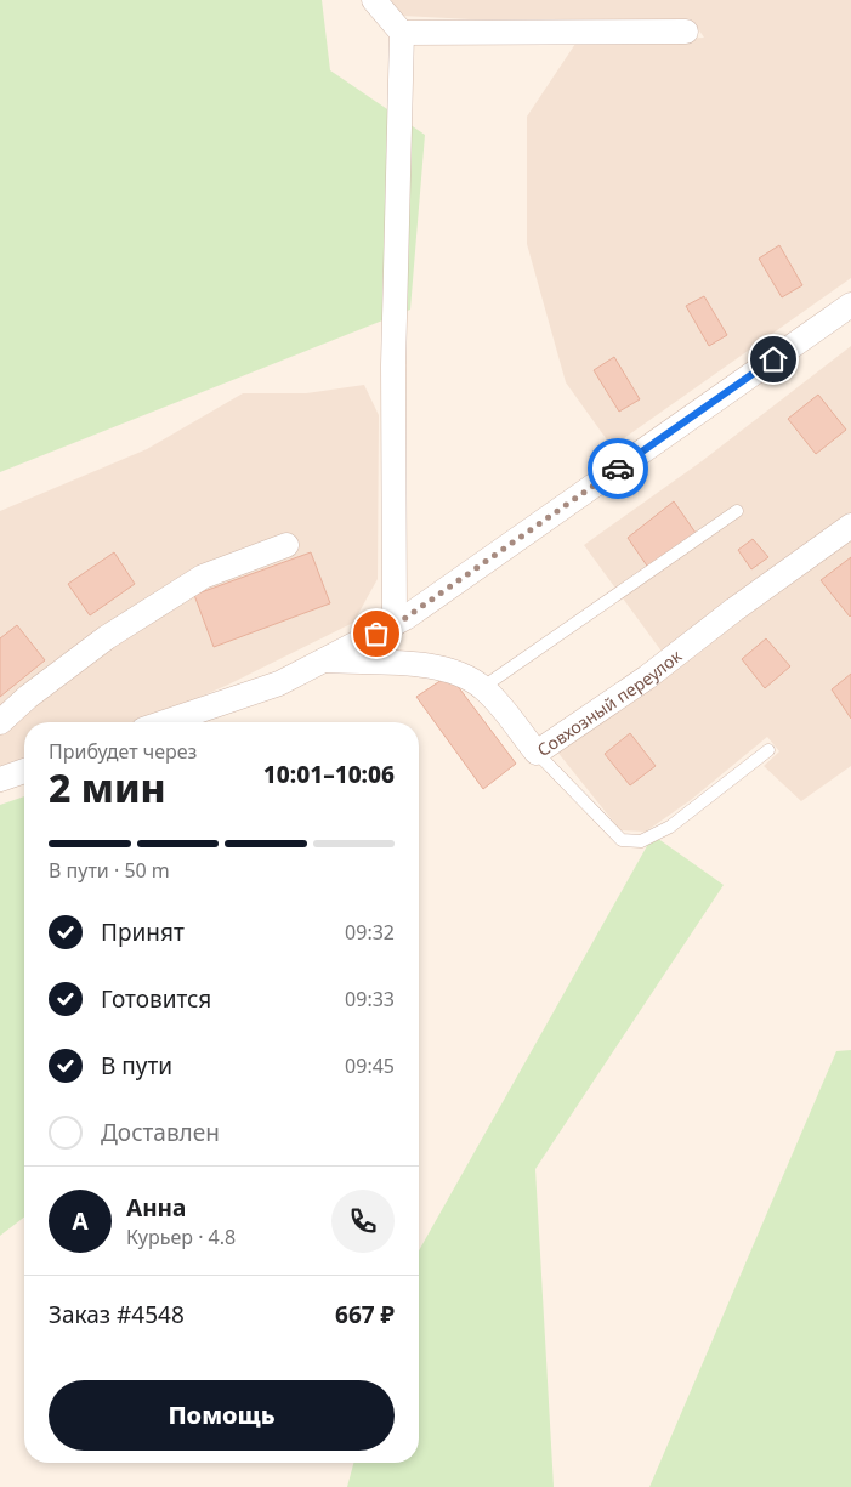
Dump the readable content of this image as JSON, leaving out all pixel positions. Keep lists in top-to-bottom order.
{
  "streets": {
    "street": ["Совхозный переулок"]
  },
  "page": {
    "heading": ["2 мин", "Прибудет через", "10:01–10:06"],
    "panel": [
      "Анна",
      "Курьер · 4.8",
      "Заказ #4548",
      "667 ₽"
    ],
    "bar": "В пути · 50 m",
    "list": [
      ["Принят", "09:32"],
      ["Готовится", "09:33"],
      ["В пути", "09:45"],
      "Доставлен"
    ],
    "round": "А",
    "buttons": "Помощь"
  }
}
